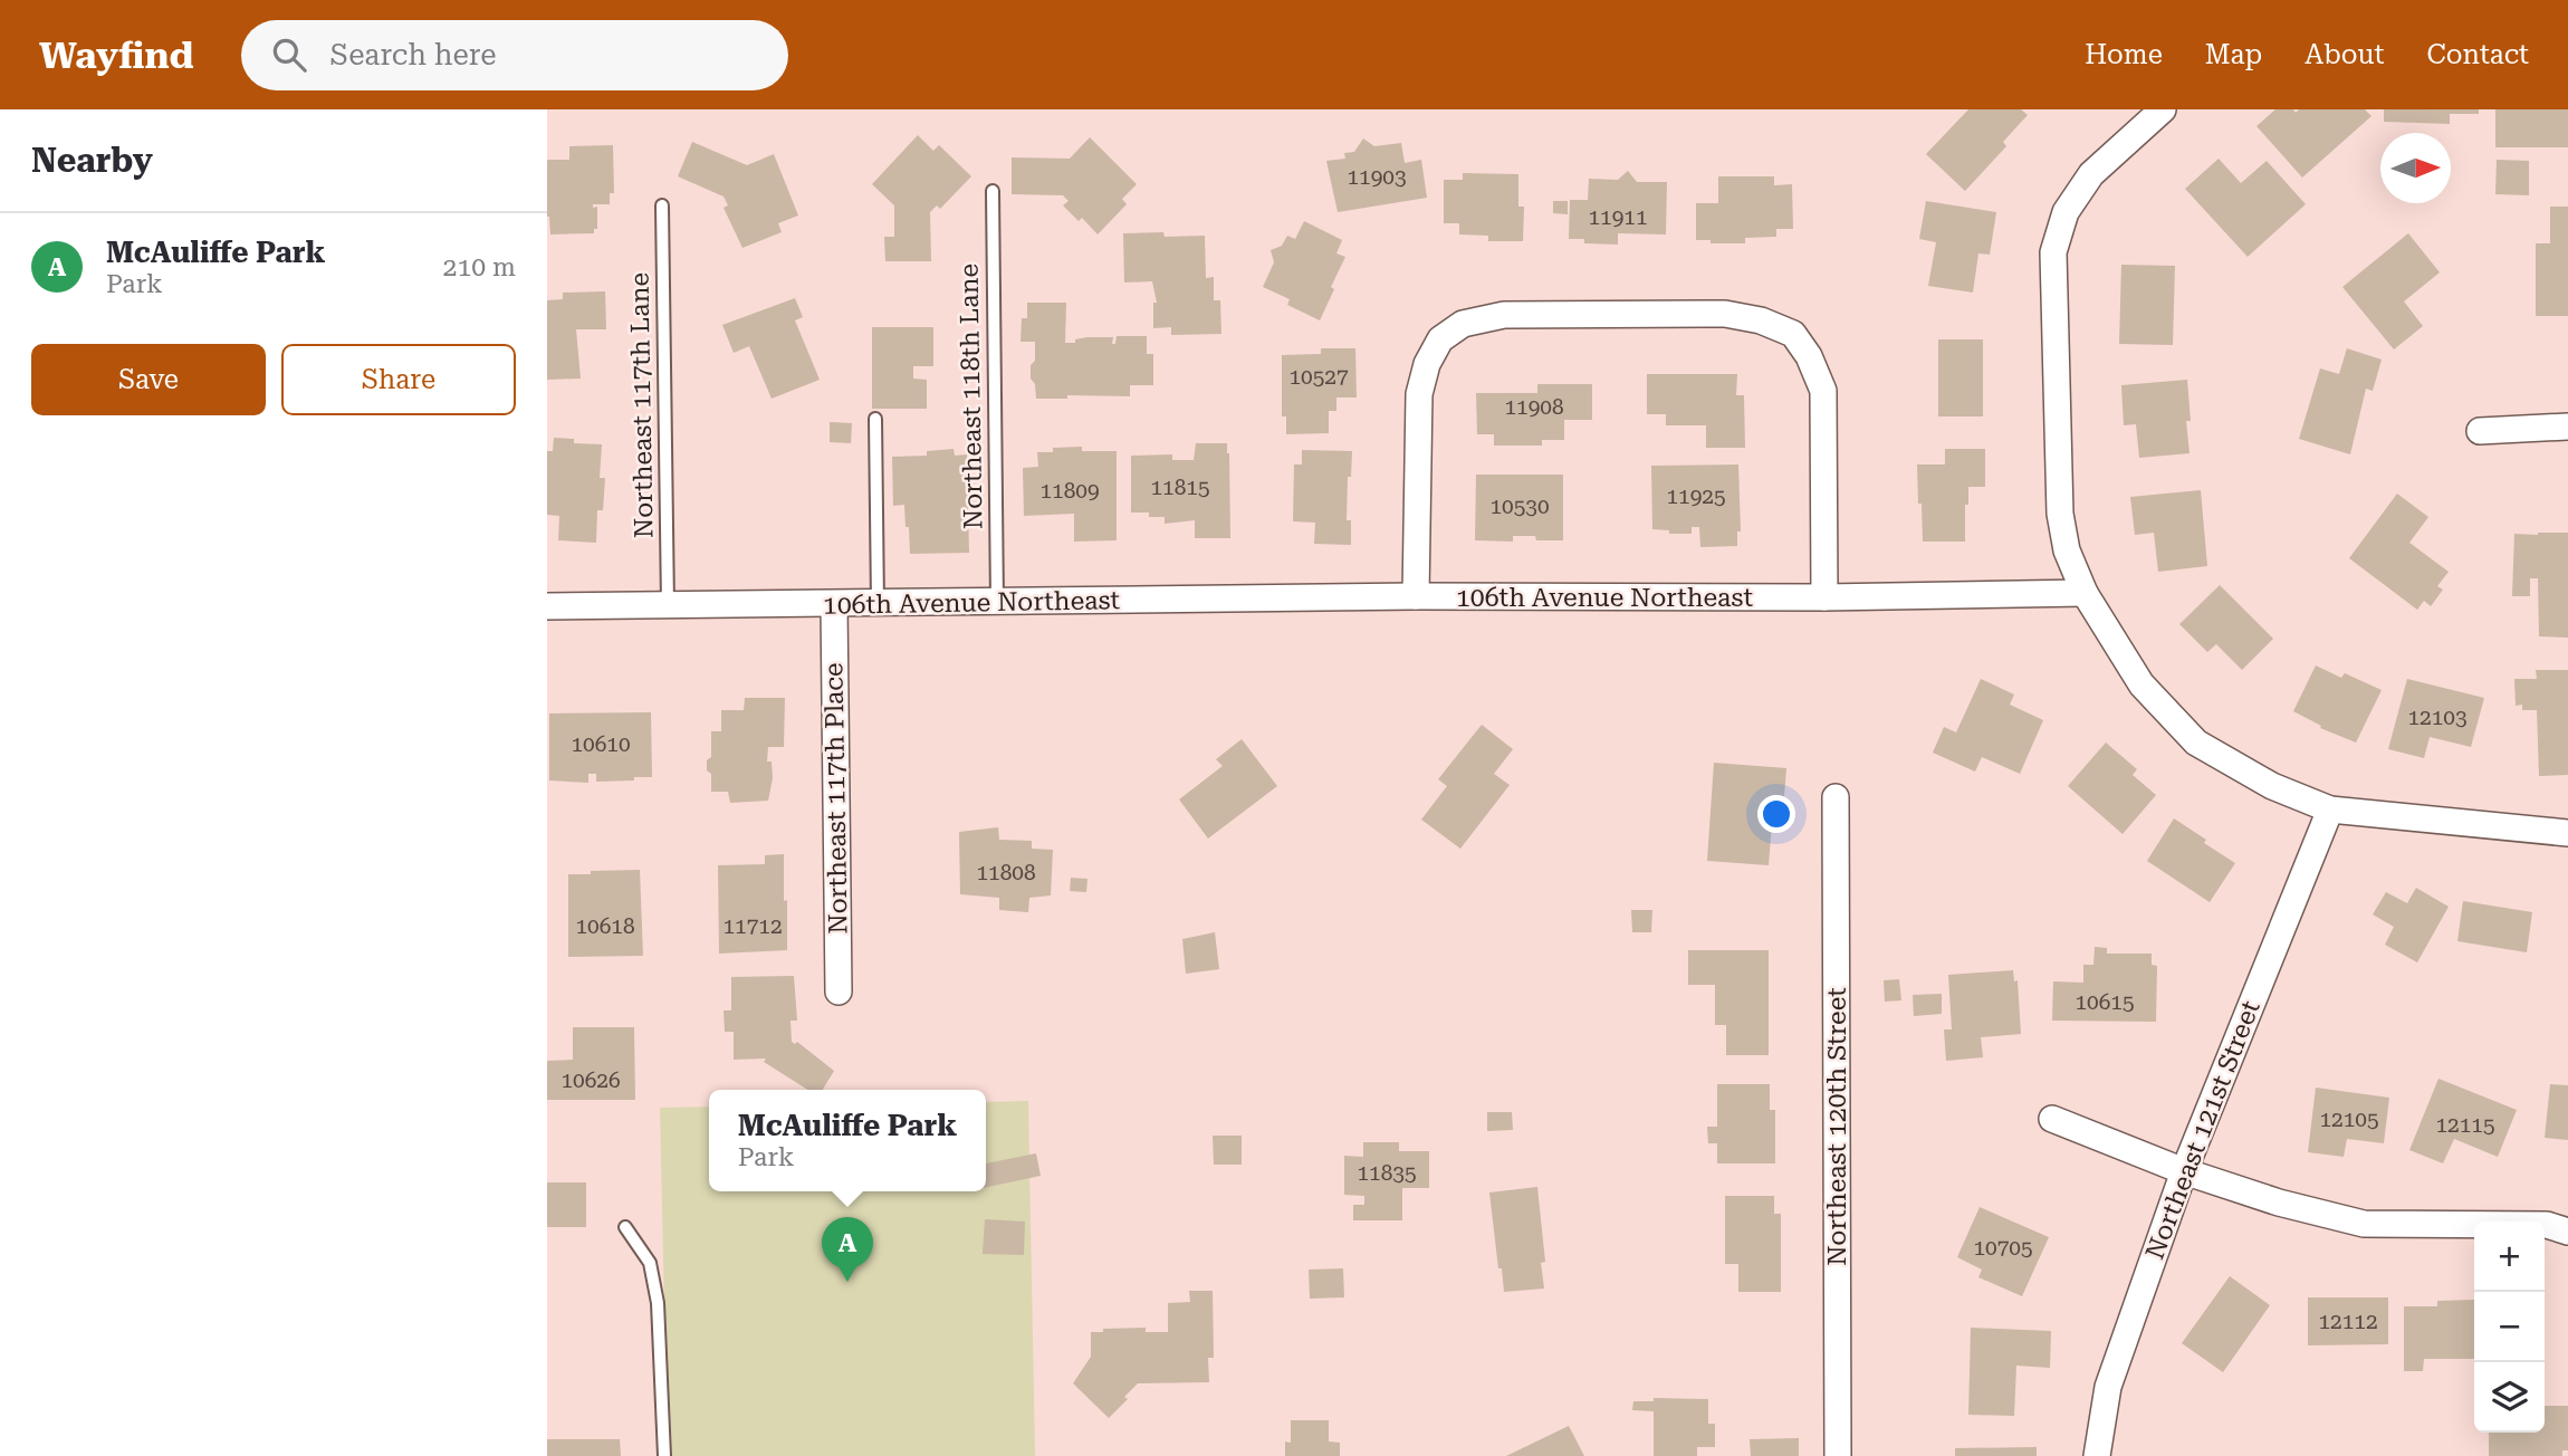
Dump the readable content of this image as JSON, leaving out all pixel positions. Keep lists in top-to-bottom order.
{
  "streets": {
    "street": [
      "106th Avenue Northeast",
      "Northeast 117th Place",
      "Northeast 120th Street",
      "Northeast 121st Street"
    ],
    "lane": ["Northeast 118th Lane", "Northeast 117th Lane"]
  },
  "crossings": [
    ["Northeast 118th Lane", "106th Avenue Northeast"],
    ["Northeast 117th Lane", "106th Avenue Northeast"],
    ["106th Avenue Northeast", "Northeast 117th Place"]
  ],
  "house_numbers": [
    "11903",
    "11911",
    "10527",
    "11908",
    "11815",
    "11809",
    "11925",
    "10530",
    "12103",
    "10610",
    "11808",
    "10618",
    "11712",
    "10615",
    "10626",
    "12105",
    "12115",
    "11835",
    "10705",
    "12112"
  ],
  "north": "right",
  "page": {
    "header": "Wayfind",
    "search": "Search here",
    "nav": [
      "Home",
      "Map",
      "About",
      "Contact"
    ],
    "heading": "Nearby",
    "list": [
      {
        "mark": "A",
        "name": "McAuliffe Park",
        "note": "Park",
        "value": "210 m"
      }
    ],
    "buttons": ["Save", "Share"],
    "popup": ["McAuliffe Park", "Park"],
    "pins": "A",
    "map_buttons": ["+", "−"]
  }
}
